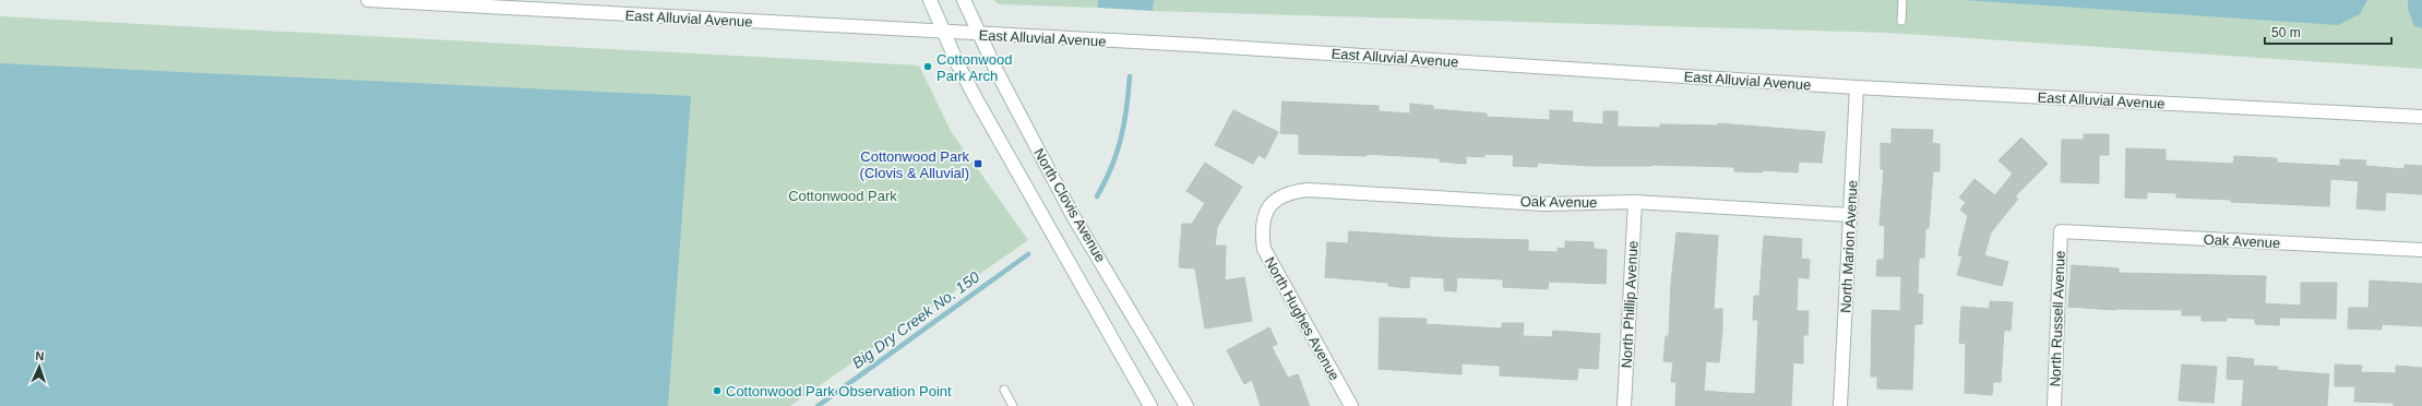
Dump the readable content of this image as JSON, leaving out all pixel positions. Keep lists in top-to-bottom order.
{
  "streets": {
    "street": [
      "East Alluvial Avenue",
      "Oak Avenue",
      "North Clovis Avenue",
      "North Marion Avenue",
      "North Phillip Avenue",
      "North Hughes Avenue",
      "North Russell Avenue"
    ]
  },
  "crossings": [
    ["East Alluvial Avenue", "North Clovis Avenue"],
    ["East Alluvial Avenue", "North Marion Avenue"],
    ["Oak Avenue", "North Marion Avenue"],
    ["Oak Avenue", "North Phillip Avenue"],
    ["Oak Avenue", "North Hughes Avenue"],
    ["Oak Avenue", "North Russell Avenue"]
  ],
  "water": ["Big Dry Creek No. 150"],
  "parks": ["Cottonwood Park"],
  "places": {
    "other": ["Cottonwood Park Arch", "Cottonwood Park Observation Point"],
    "transit": ["Cottonwood Park (Clovis & Alluvial)"]
  },
  "scale_bar": "50 m",
  "north": "top"
}
